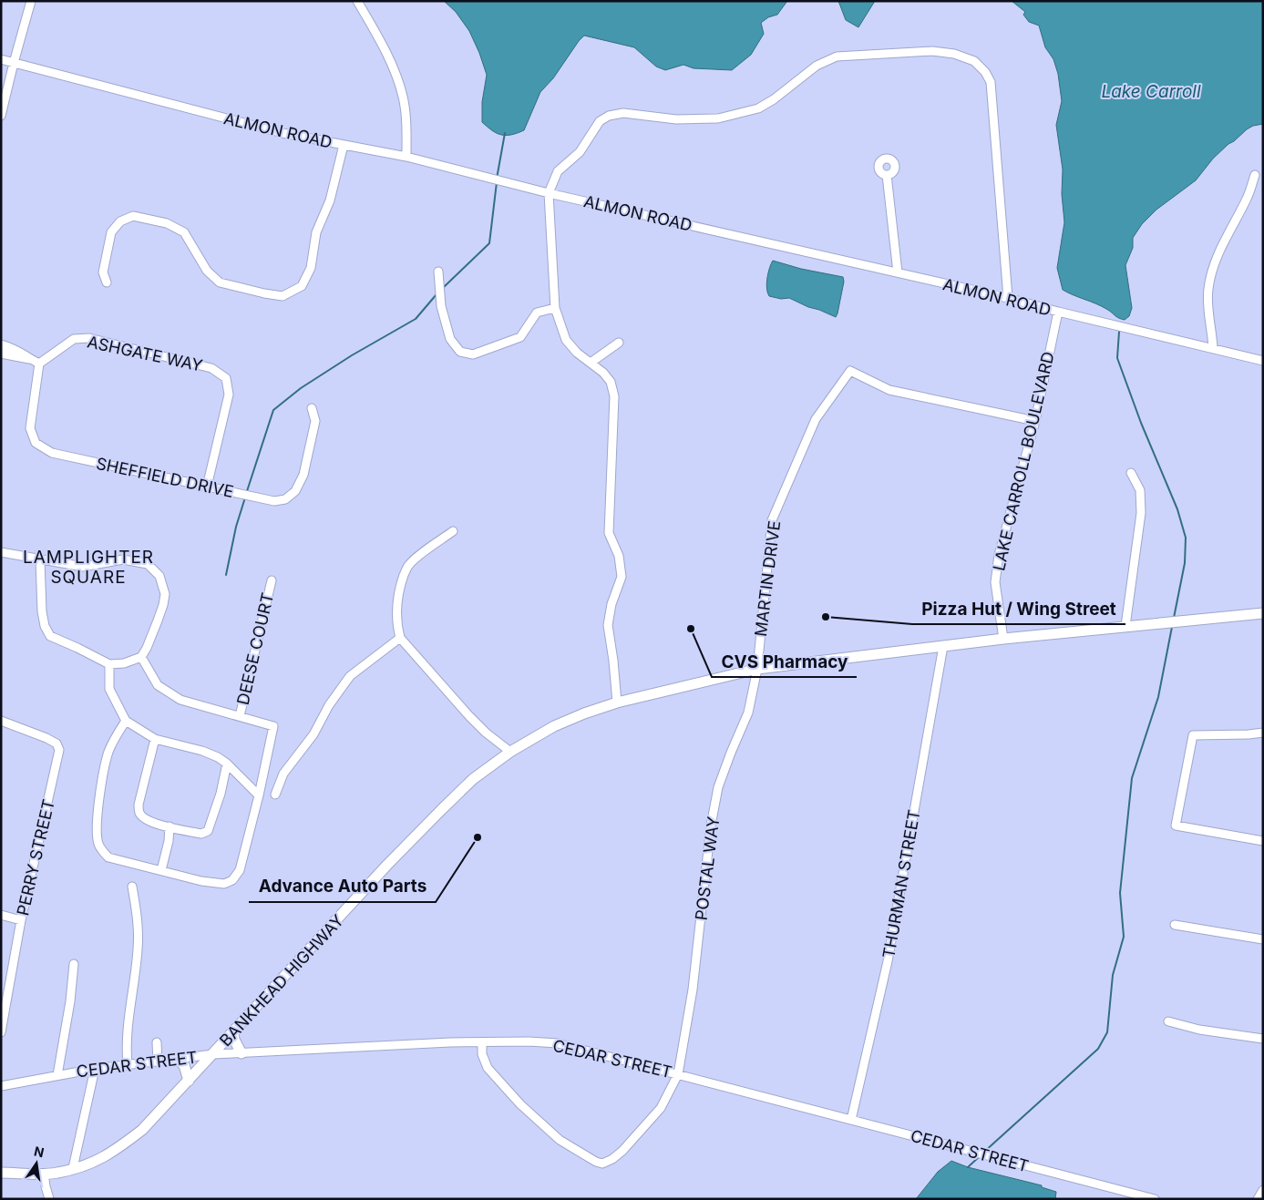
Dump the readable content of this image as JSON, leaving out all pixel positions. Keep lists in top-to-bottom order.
{
  "streets": {
    "main road": ["BANKHEAD HIGHWAY"],
    "street": [
      "ALMON ROAD",
      "ASHGATE WAY",
      "LAKE CARROLL BOULEVARD",
      "SHEFFIELD DRIVE",
      "MARTIN DRIVE",
      "DEESE COURT",
      "PERRY STREET",
      "POSTAL WAY",
      "THURMAN STREET",
      "CEDAR STREET"
    ]
  },
  "crossings": [
    ["ALMON ROAD", "LAKE CARROLL BOULEVARD"],
    ["ASHGATE WAY", "SHEFFIELD DRIVE"],
    ["LAKE CARROLL BOULEVARD", "MARTIN DRIVE"],
    ["LAKE CARROLL BOULEVARD", "BANKHEAD HIGHWAY"],
    ["MARTIN DRIVE", "POSTAL WAY"],
    ["MARTIN DRIVE", "BANKHEAD HIGHWAY"],
    ["POSTAL WAY", "BANKHEAD HIGHWAY"],
    ["POSTAL WAY", "CEDAR STREET"],
    ["THURMAN STREET", "BANKHEAD HIGHWAY"],
    ["THURMAN STREET", "CEDAR STREET"],
    ["BANKHEAD HIGHWAY", "CEDAR STREET"]
  ],
  "districts": ["LAMPLIGHTER SQUARE"],
  "water": ["Lake Carroll"],
  "places": ["Pizza Hut / Wing Street", "CVS Pharmacy", "Advance Auto Parts"],
  "north": "top"
}
